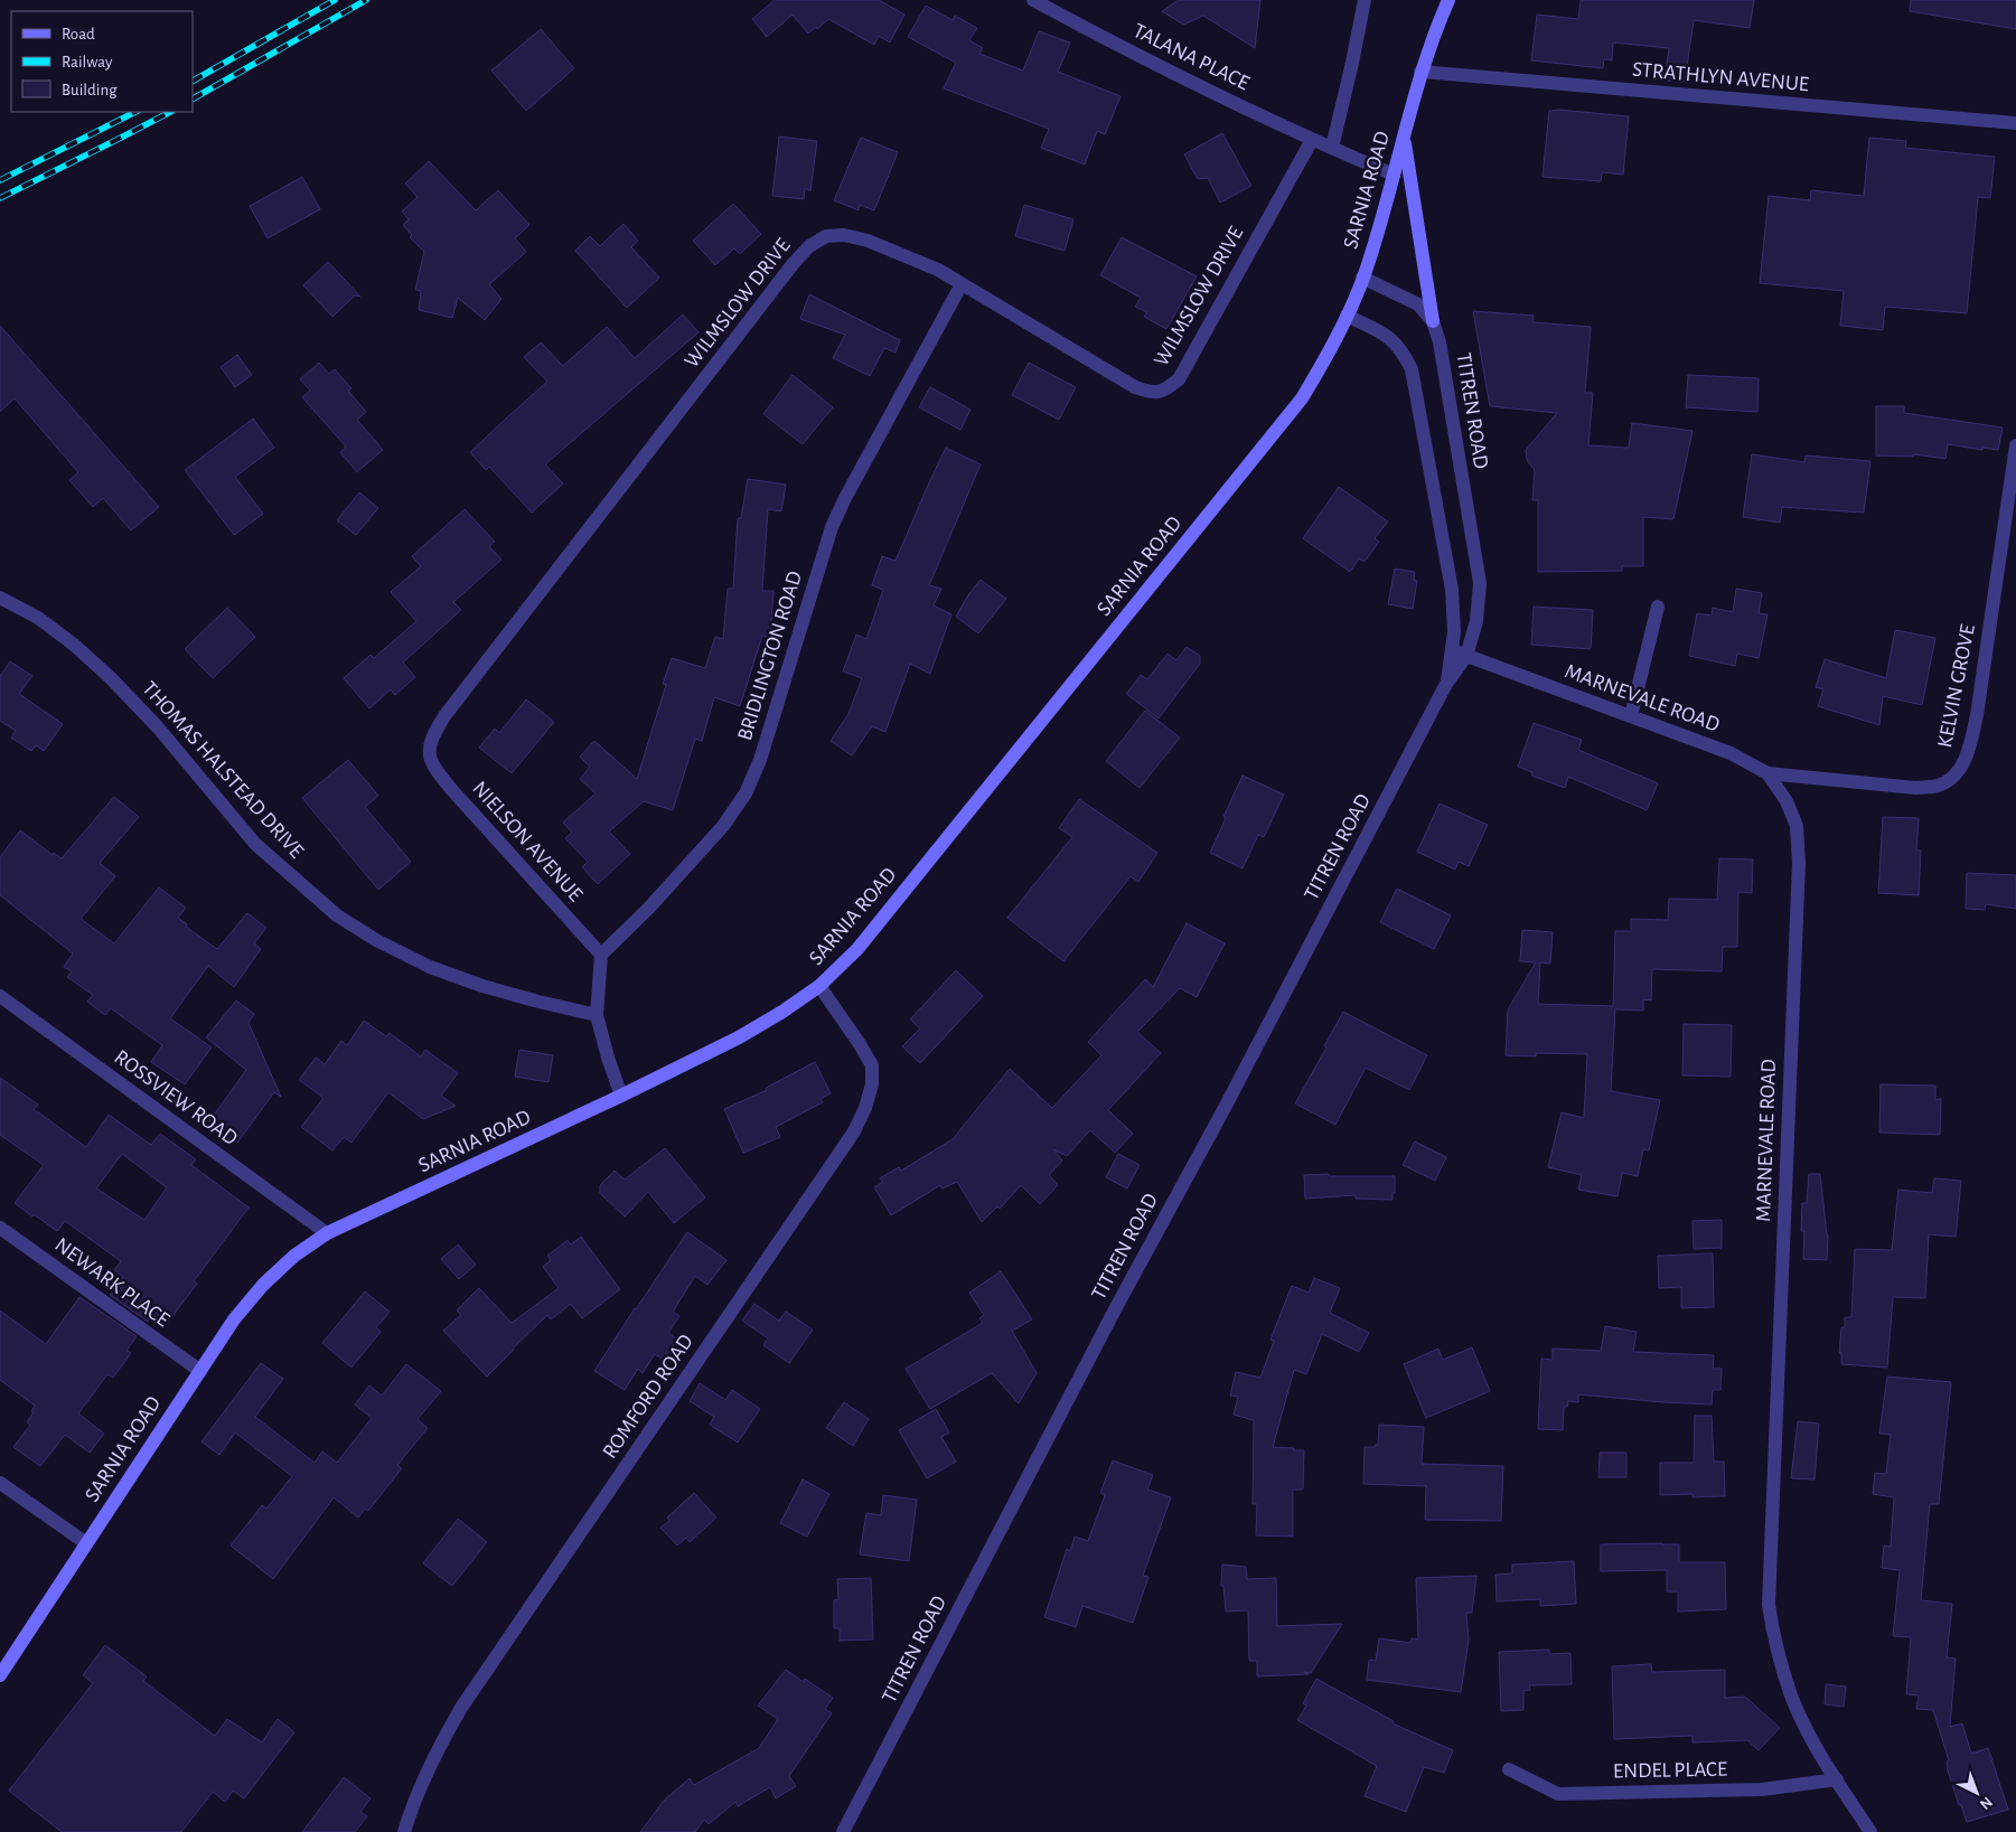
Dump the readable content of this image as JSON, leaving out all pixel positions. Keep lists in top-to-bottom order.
{
  "streets": {
    "main road": ["SARNIA ROAD"],
    "street": [
      "TALANA PLACE",
      "STRATHLYN AVENUE",
      "WILMSLOW DRIVE",
      "TITREN ROAD",
      "BRIDLINGTON ROAD",
      "KELVIN GROVE",
      "MARNEVALE ROAD",
      "THOMAS HALSTEAD DRIVE",
      "NIELSON AVENUE",
      "ROSSVIEW ROAD",
      "NEWARK PLACE",
      "ROMFORD ROAD",
      "ENDEL PLACE"
    ]
  },
  "crossings": [
    ["TALANA PLACE", "SARNIA ROAD"],
    ["TALANA PLACE", "WILMSLOW DRIVE"],
    ["STRATHLYN AVENUE", "SARNIA ROAD"],
    ["SARNIA ROAD", "TITREN ROAD"],
    ["SARNIA ROAD", "ROSSVIEW ROAD"],
    ["SARNIA ROAD", "NEWARK PLACE"],
    ["SARNIA ROAD", "ROMFORD ROAD"],
    ["WILMSLOW DRIVE", "BRIDLINGTON ROAD"],
    ["WILMSLOW DRIVE", "NIELSON AVENUE"],
    ["TITREN ROAD", "MARNEVALE ROAD"],
    ["BRIDLINGTON ROAD", "NIELSON AVENUE"],
    ["KELVIN GROVE", "MARNEVALE ROAD"],
    ["MARNEVALE ROAD", "ENDEL PLACE"]
  ],
  "legend": ["Road", "Railway", "Building"],
  "north": "bottom right"
}
